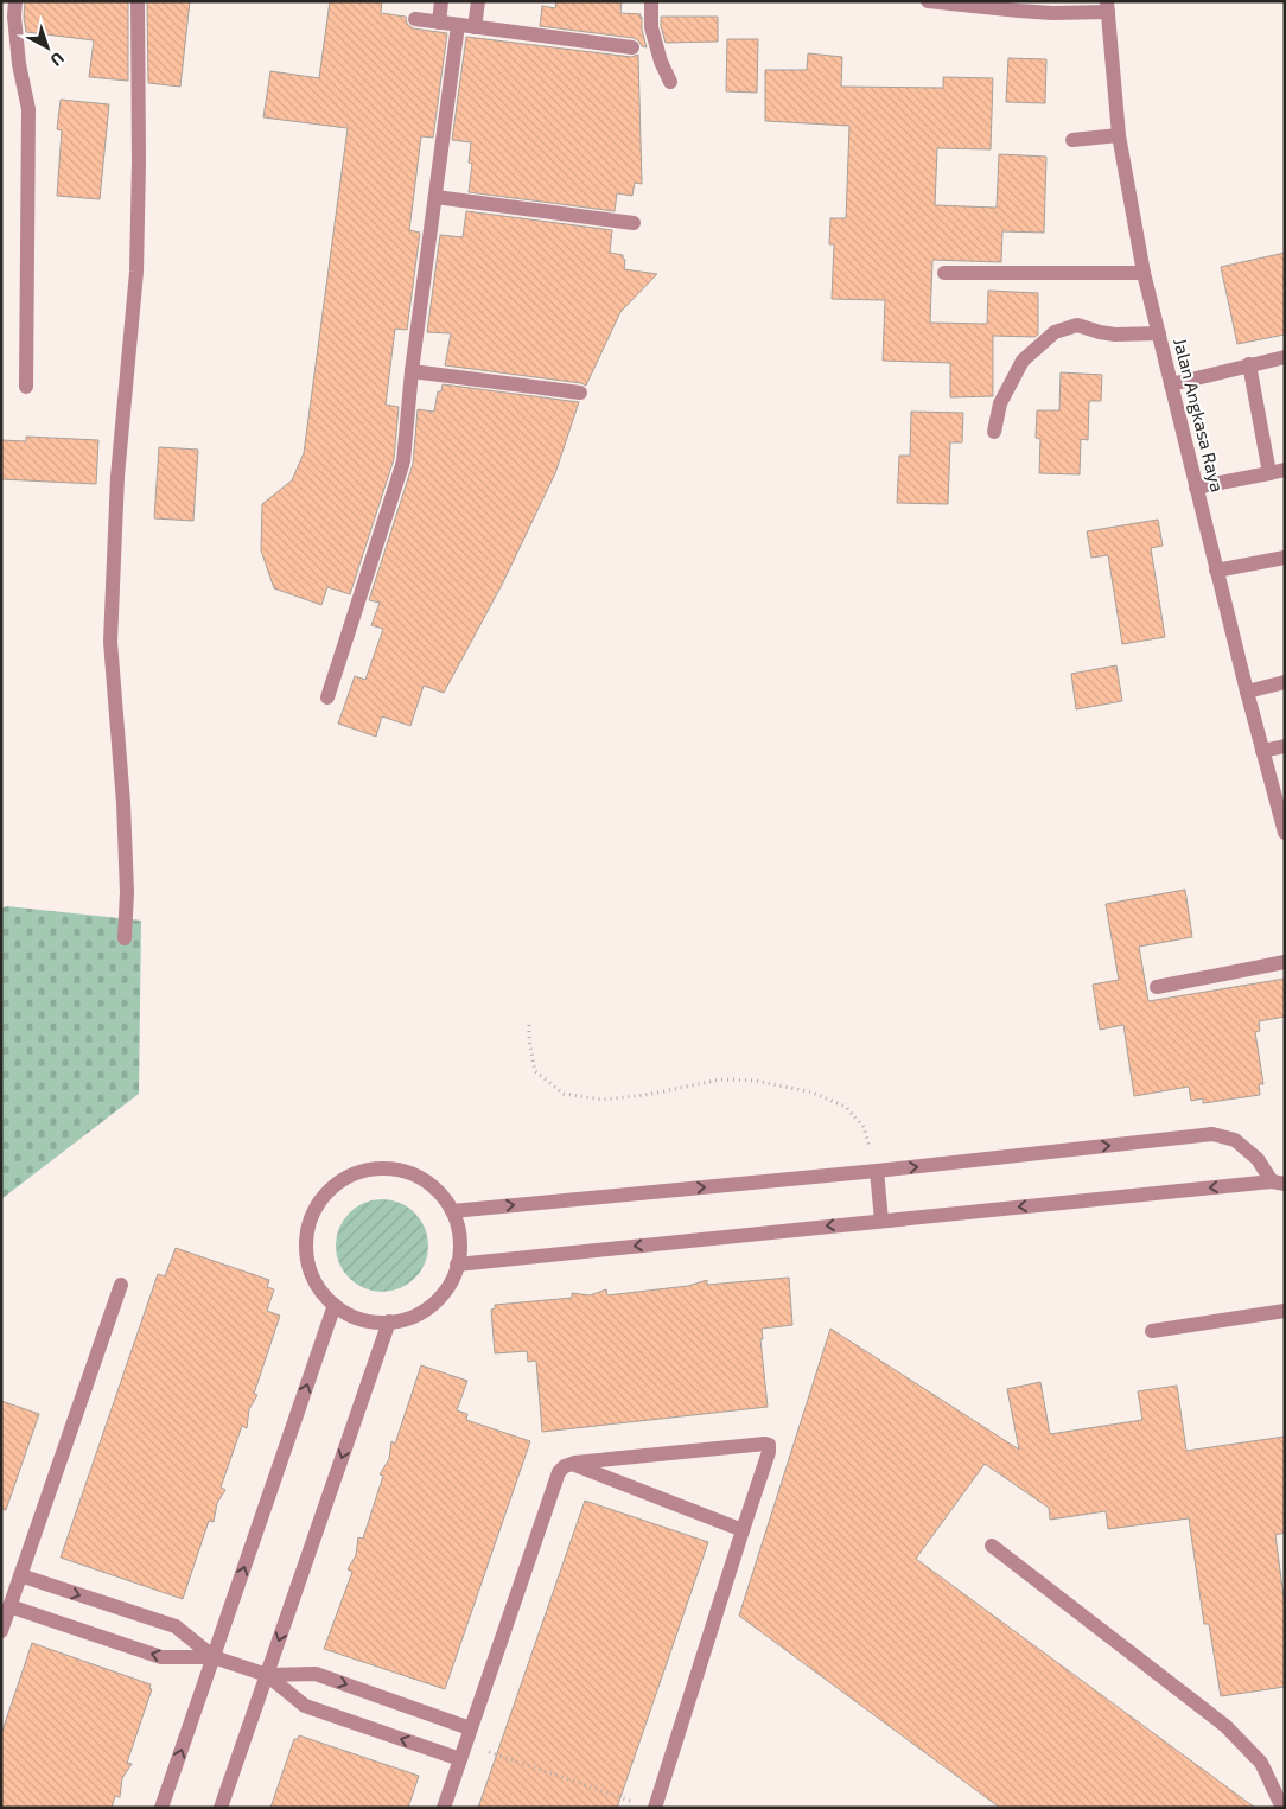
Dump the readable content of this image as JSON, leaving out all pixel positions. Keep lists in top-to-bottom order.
{
  "streets": {
    "street": ["Jalan Angkasa Raya"]
  },
  "north": "bottom right"
}
